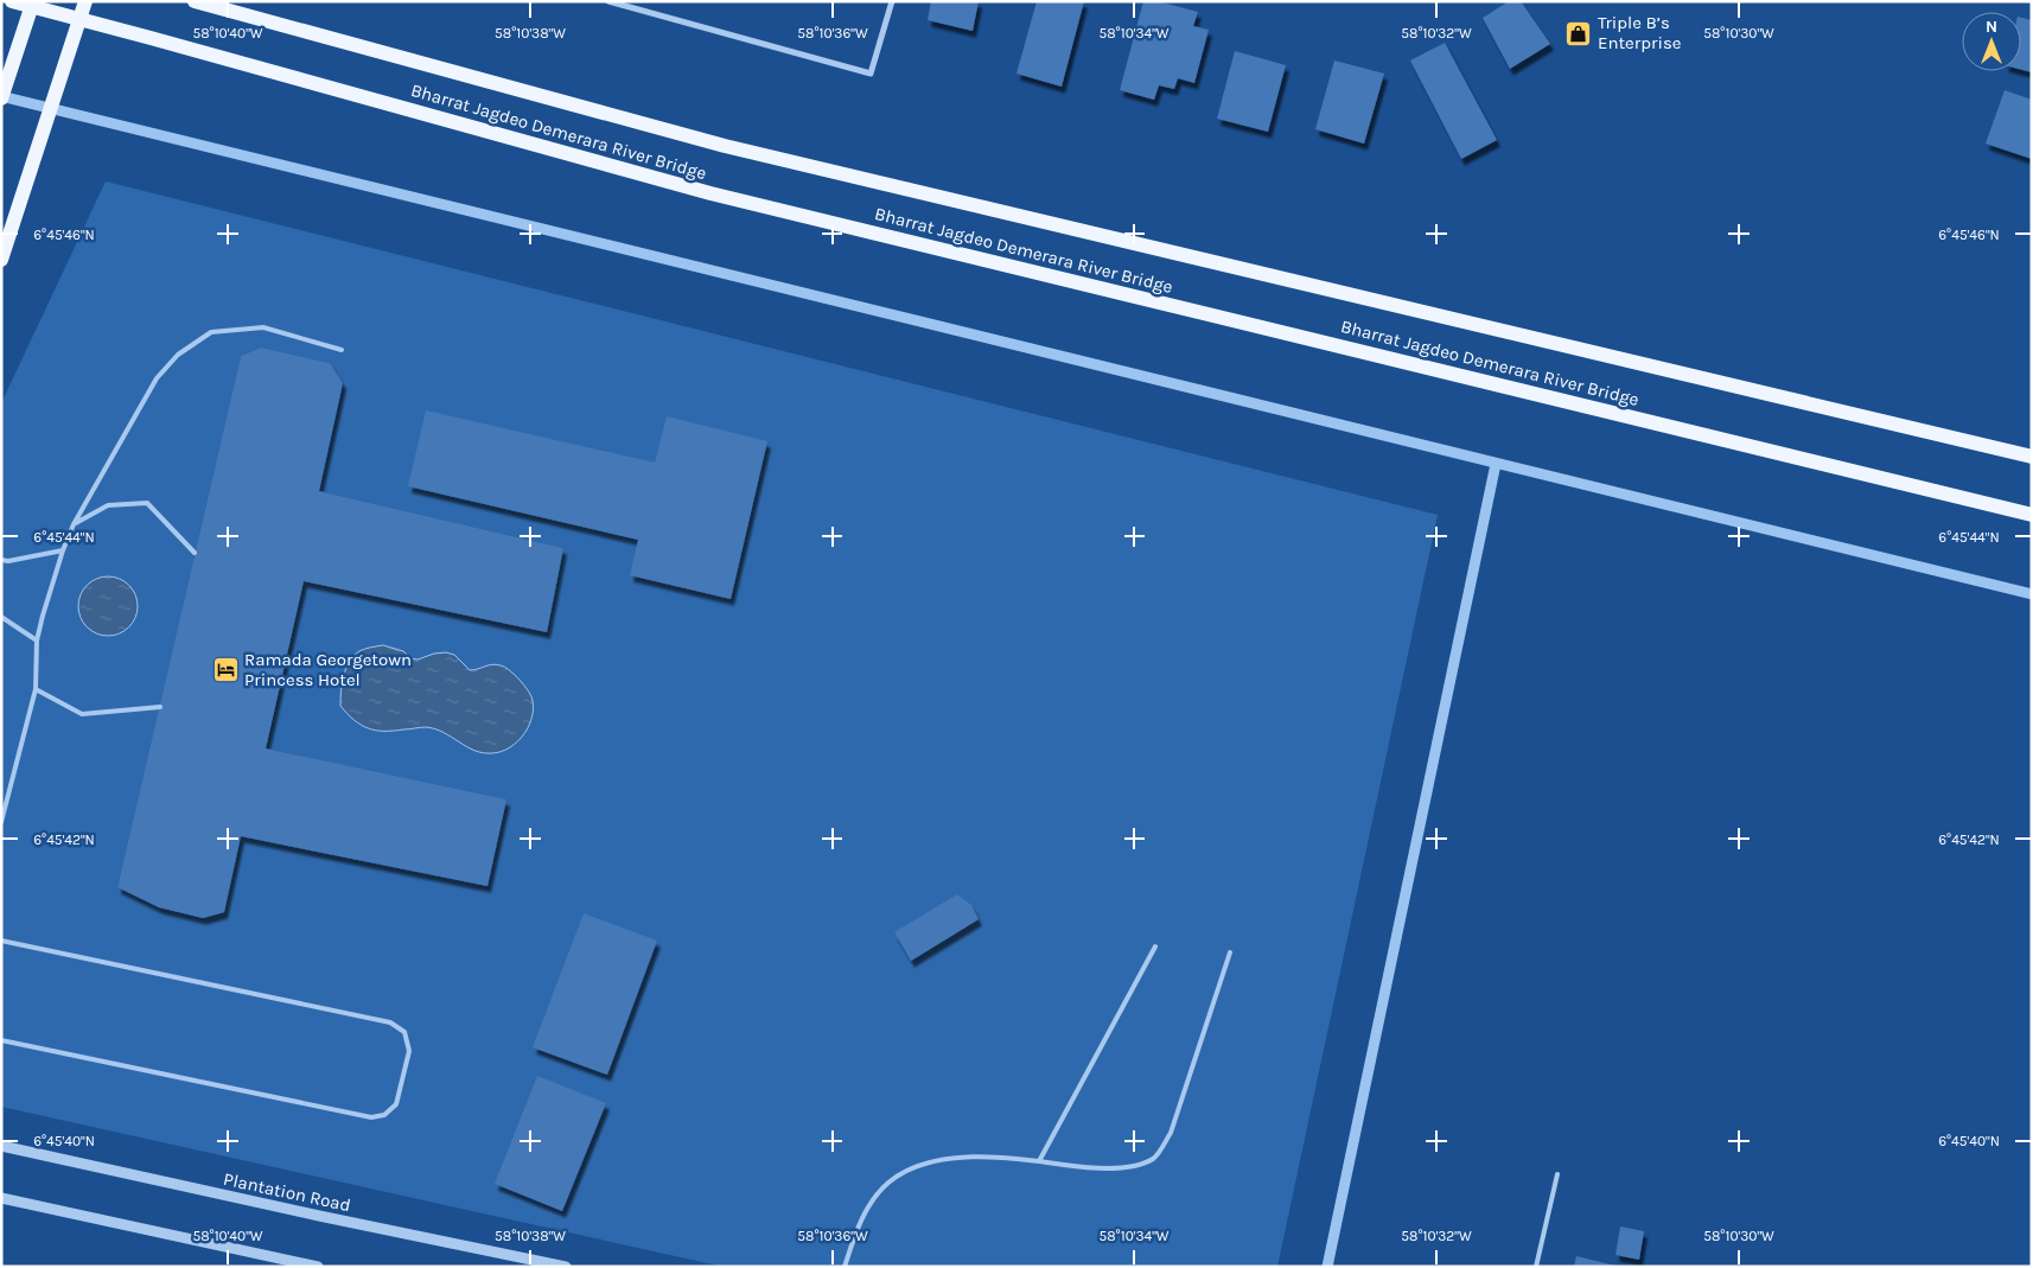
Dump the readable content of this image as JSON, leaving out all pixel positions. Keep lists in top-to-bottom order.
{
  "streets": {
    "main road": ["Bharrat Jagdeo Demerara River Bridge"],
    "street": ["Plantation Road"]
  },
  "places": {
    "shop": ["Triple B’s Enterprise"],
    "hotel": ["Ramada Georgetown Princess Hotel"]
  },
  "north": "top",
  "coordinates": [
    "58°10'40\"W",
    "58°10'38\"W",
    "58°10'36\"W",
    "58°10'34\"W",
    "58°10'32\"W",
    "58°10'30\"W",
    "6°45'46\"N",
    "6°45'44\"N",
    "6°45'42\"N",
    "6°45'40\"N"
  ]
}
